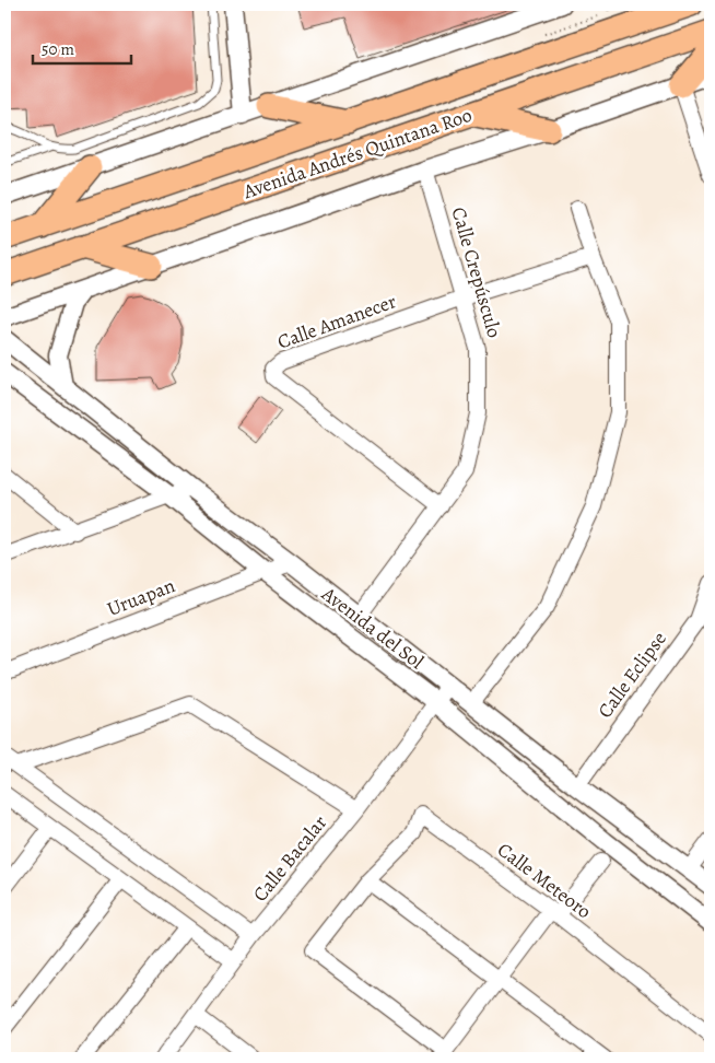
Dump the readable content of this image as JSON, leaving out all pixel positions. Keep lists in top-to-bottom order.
{
  "streets": {
    "main road": ["Avenida Andrés Quintana Roo"],
    "street": [
      "Calle Crepúsculo",
      "Calle Amanecer",
      "Uruapan",
      "Avenida del Sol",
      "Calle Eclipse",
      "Calle Bacalar",
      "Calle Meteoro"
    ]
  },
  "crossings": [
    ["Avenida Andrés Quintana Roo", "Calle Crepúsculo"],
    ["Calle Crepúsculo", "Calle Amanecer"],
    ["Calle Crepúsculo", "Avenida del Sol"],
    ["Uruapan", "Avenida del Sol"],
    ["Avenida del Sol", "Calle Eclipse"],
    ["Avenida del Sol", "Calle Bacalar"]
  ],
  "scale_bar": "50 m"
}
